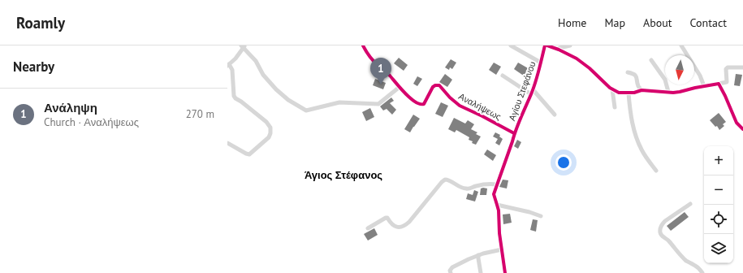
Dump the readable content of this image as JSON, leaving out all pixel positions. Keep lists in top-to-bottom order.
{
  "streets": {
    "street": ["Αγίου Στεφάνου", "Αναλήψεως"]
  },
  "crossings": [
    ["Αγίου Στεφάνου", "Αναλήψεως"]
  ],
  "districts": ["Άγιος Στέφανος"],
  "north": "bottom",
  "page": {
    "header": "Roamly",
    "nav": [
      "Home",
      "Map",
      "About",
      "Contact"
    ],
    "heading": "Nearby",
    "pins": "1",
    "list": [
      {
        "mark": "1",
        "name": "Ανάληψη",
        "note": "Church · Αναλήψεως",
        "value": "270 m"
      }
    ],
    "map_buttons": ["+", "−"]
  }
}
